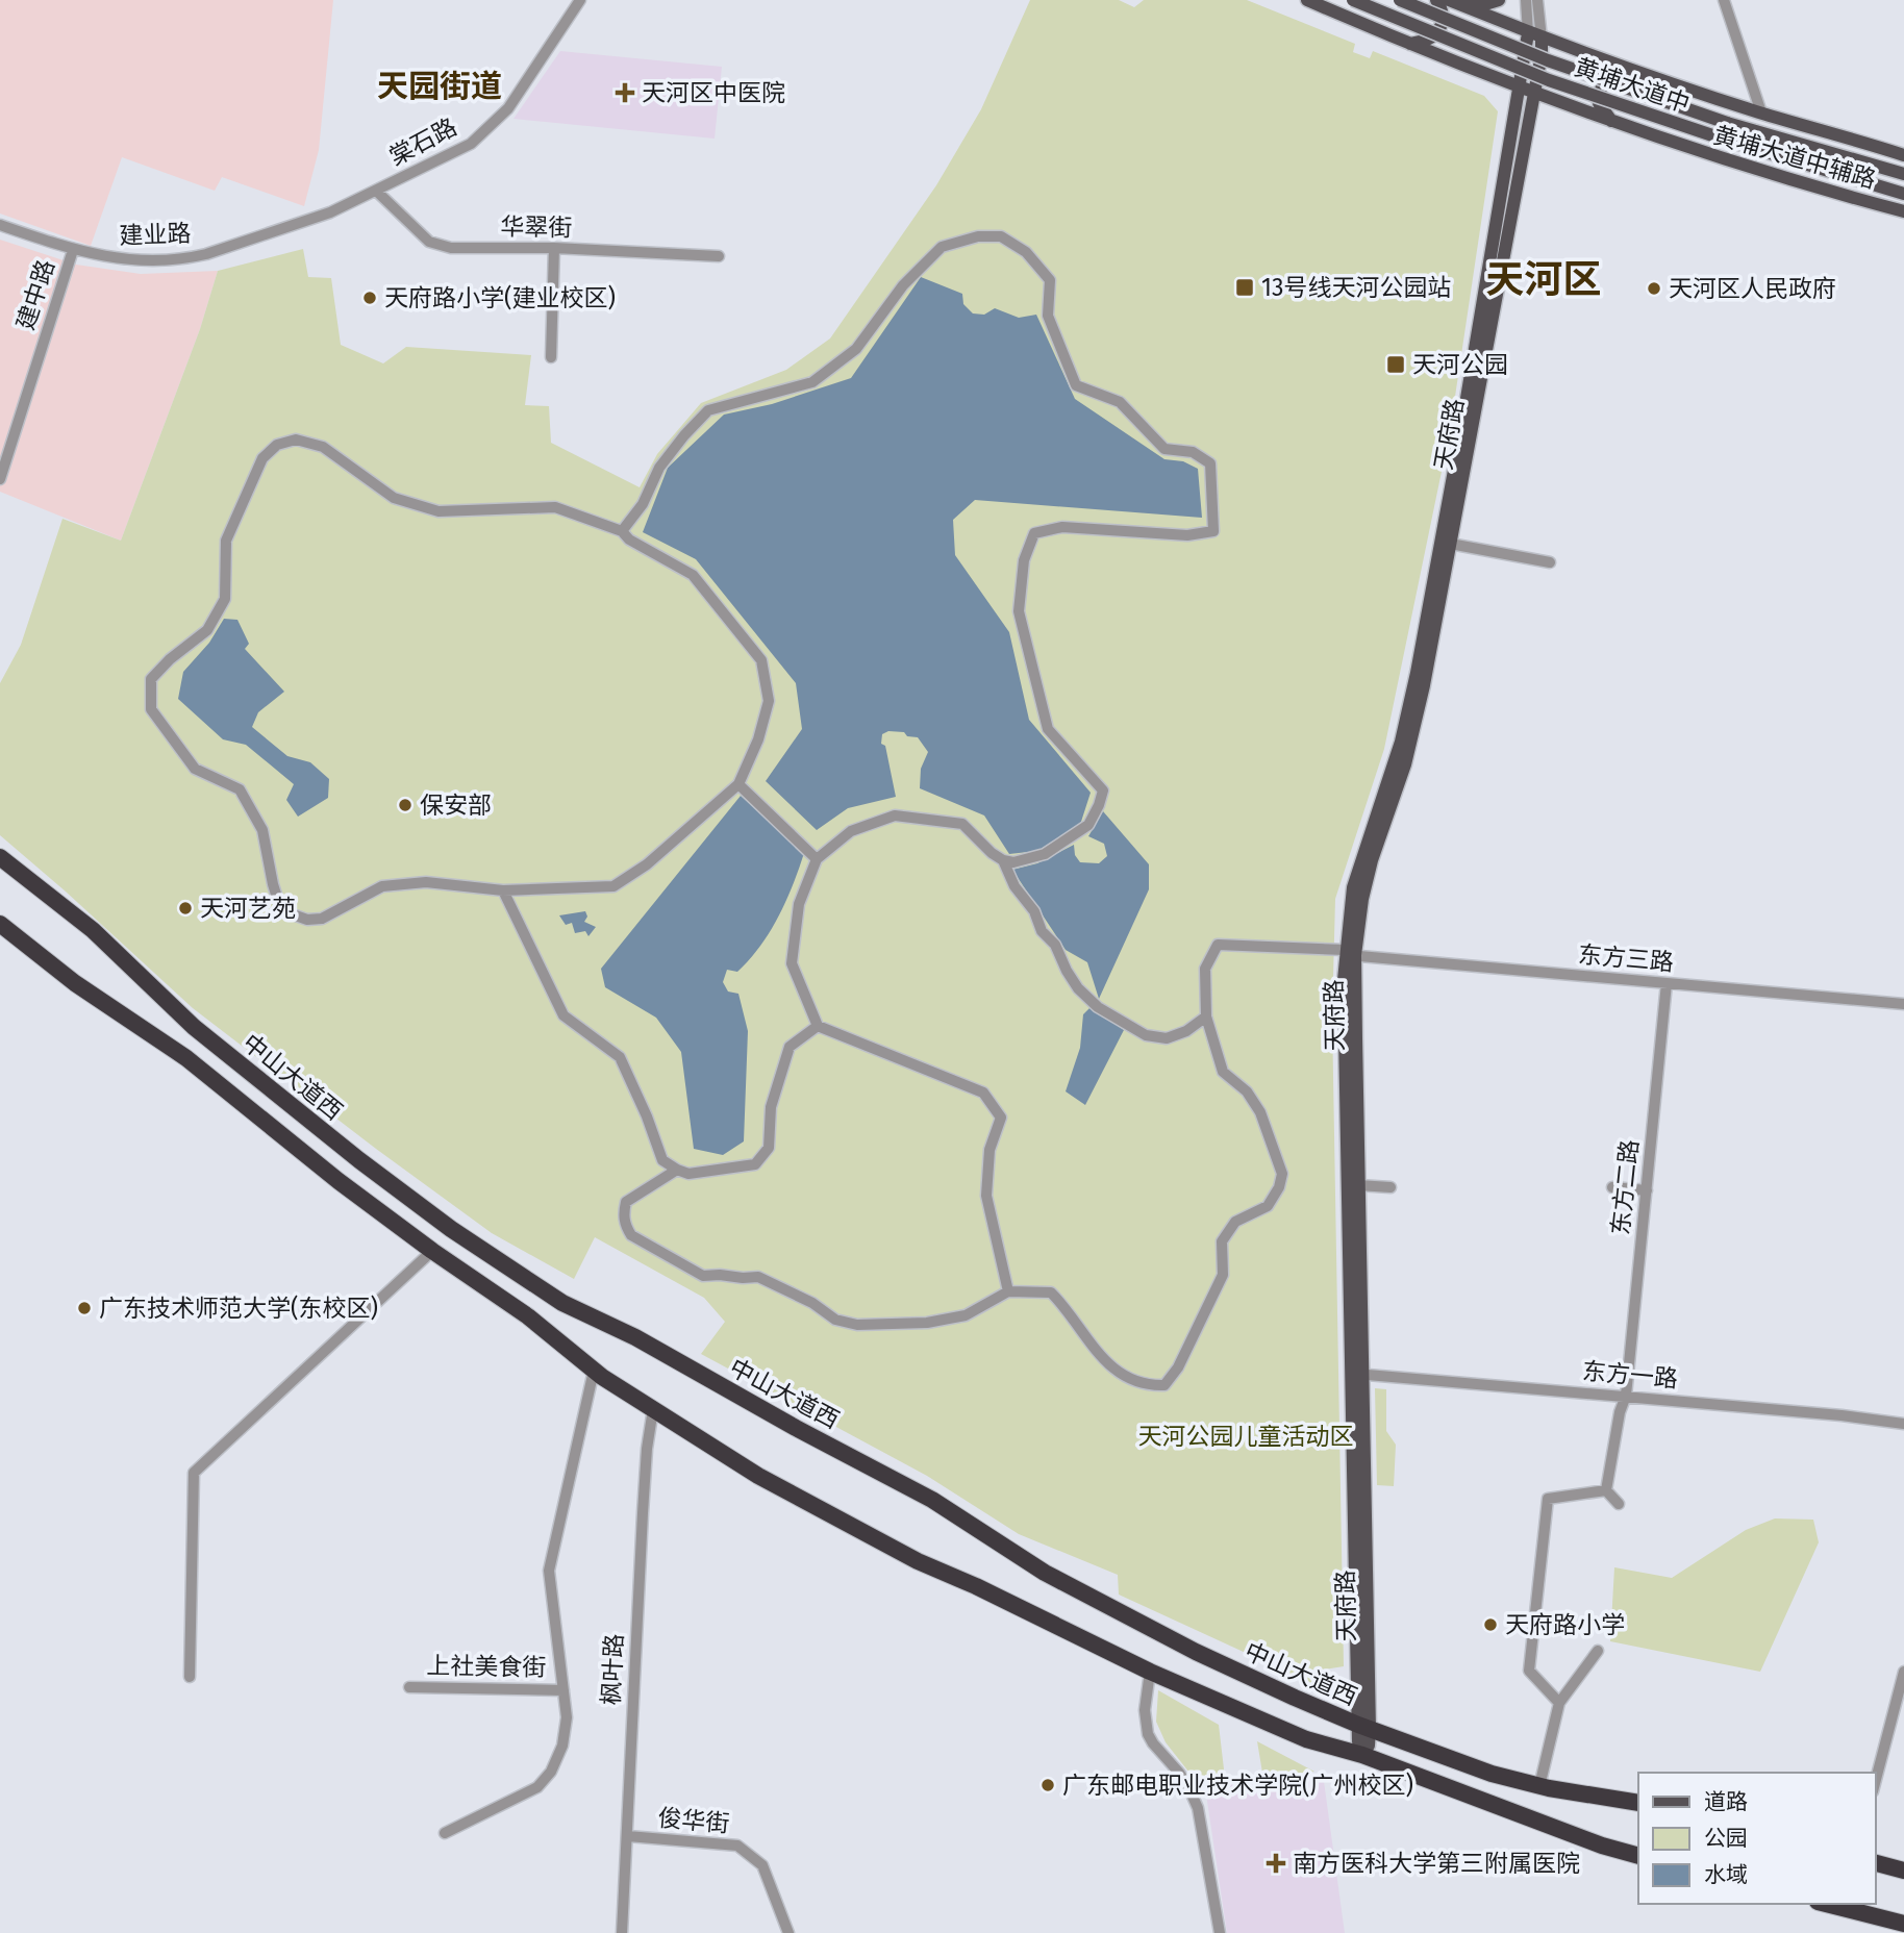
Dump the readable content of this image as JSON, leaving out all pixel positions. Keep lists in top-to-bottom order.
{
  "streets": {
    "highway": ["中山大道西"],
    "main road": ["黄埔大道中", "黄埔大道中辅路", "天府路"],
    "street": [
      "棠石路",
      "华翠街",
      "建业路",
      "建中路",
      "东方三路",
      "东方二路",
      "东方一路",
      "上社美食街",
      "枫叶路",
      "俊华街"
    ]
  },
  "crossings": [
    ["棠石路", "华翠街"],
    ["棠石路", "建业路"],
    ["黄埔大道中辅路", "天府路"],
    ["建业路", "建中路"],
    ["天府路", "东方三路"],
    ["天府路", "中山大道西"],
    ["天府路", "东方一路"],
    ["东方三路", "东方二路"],
    ["东方二路", "东方一路"],
    ["枫叶路", "俊华街"]
  ],
  "districts": ["天园街道", "天河区"],
  "parks": ["天河公园儿童活动区"],
  "places": {
    "health": ["天河区中医院", "南方医科大学第三附属医院"],
    "transit": ["13号线天河公园站", "天河公园"],
    "other": [
      "天河区人民政府",
      "天府路小学(建业校区)",
      "保安部",
      "天河艺苑",
      "广东技术师范大学(东校区)",
      "天府路小学",
      "广东邮电职业技术学院(广州校区)"
    ]
  },
  "legend": ["道路", "公园", "水域"]
}
